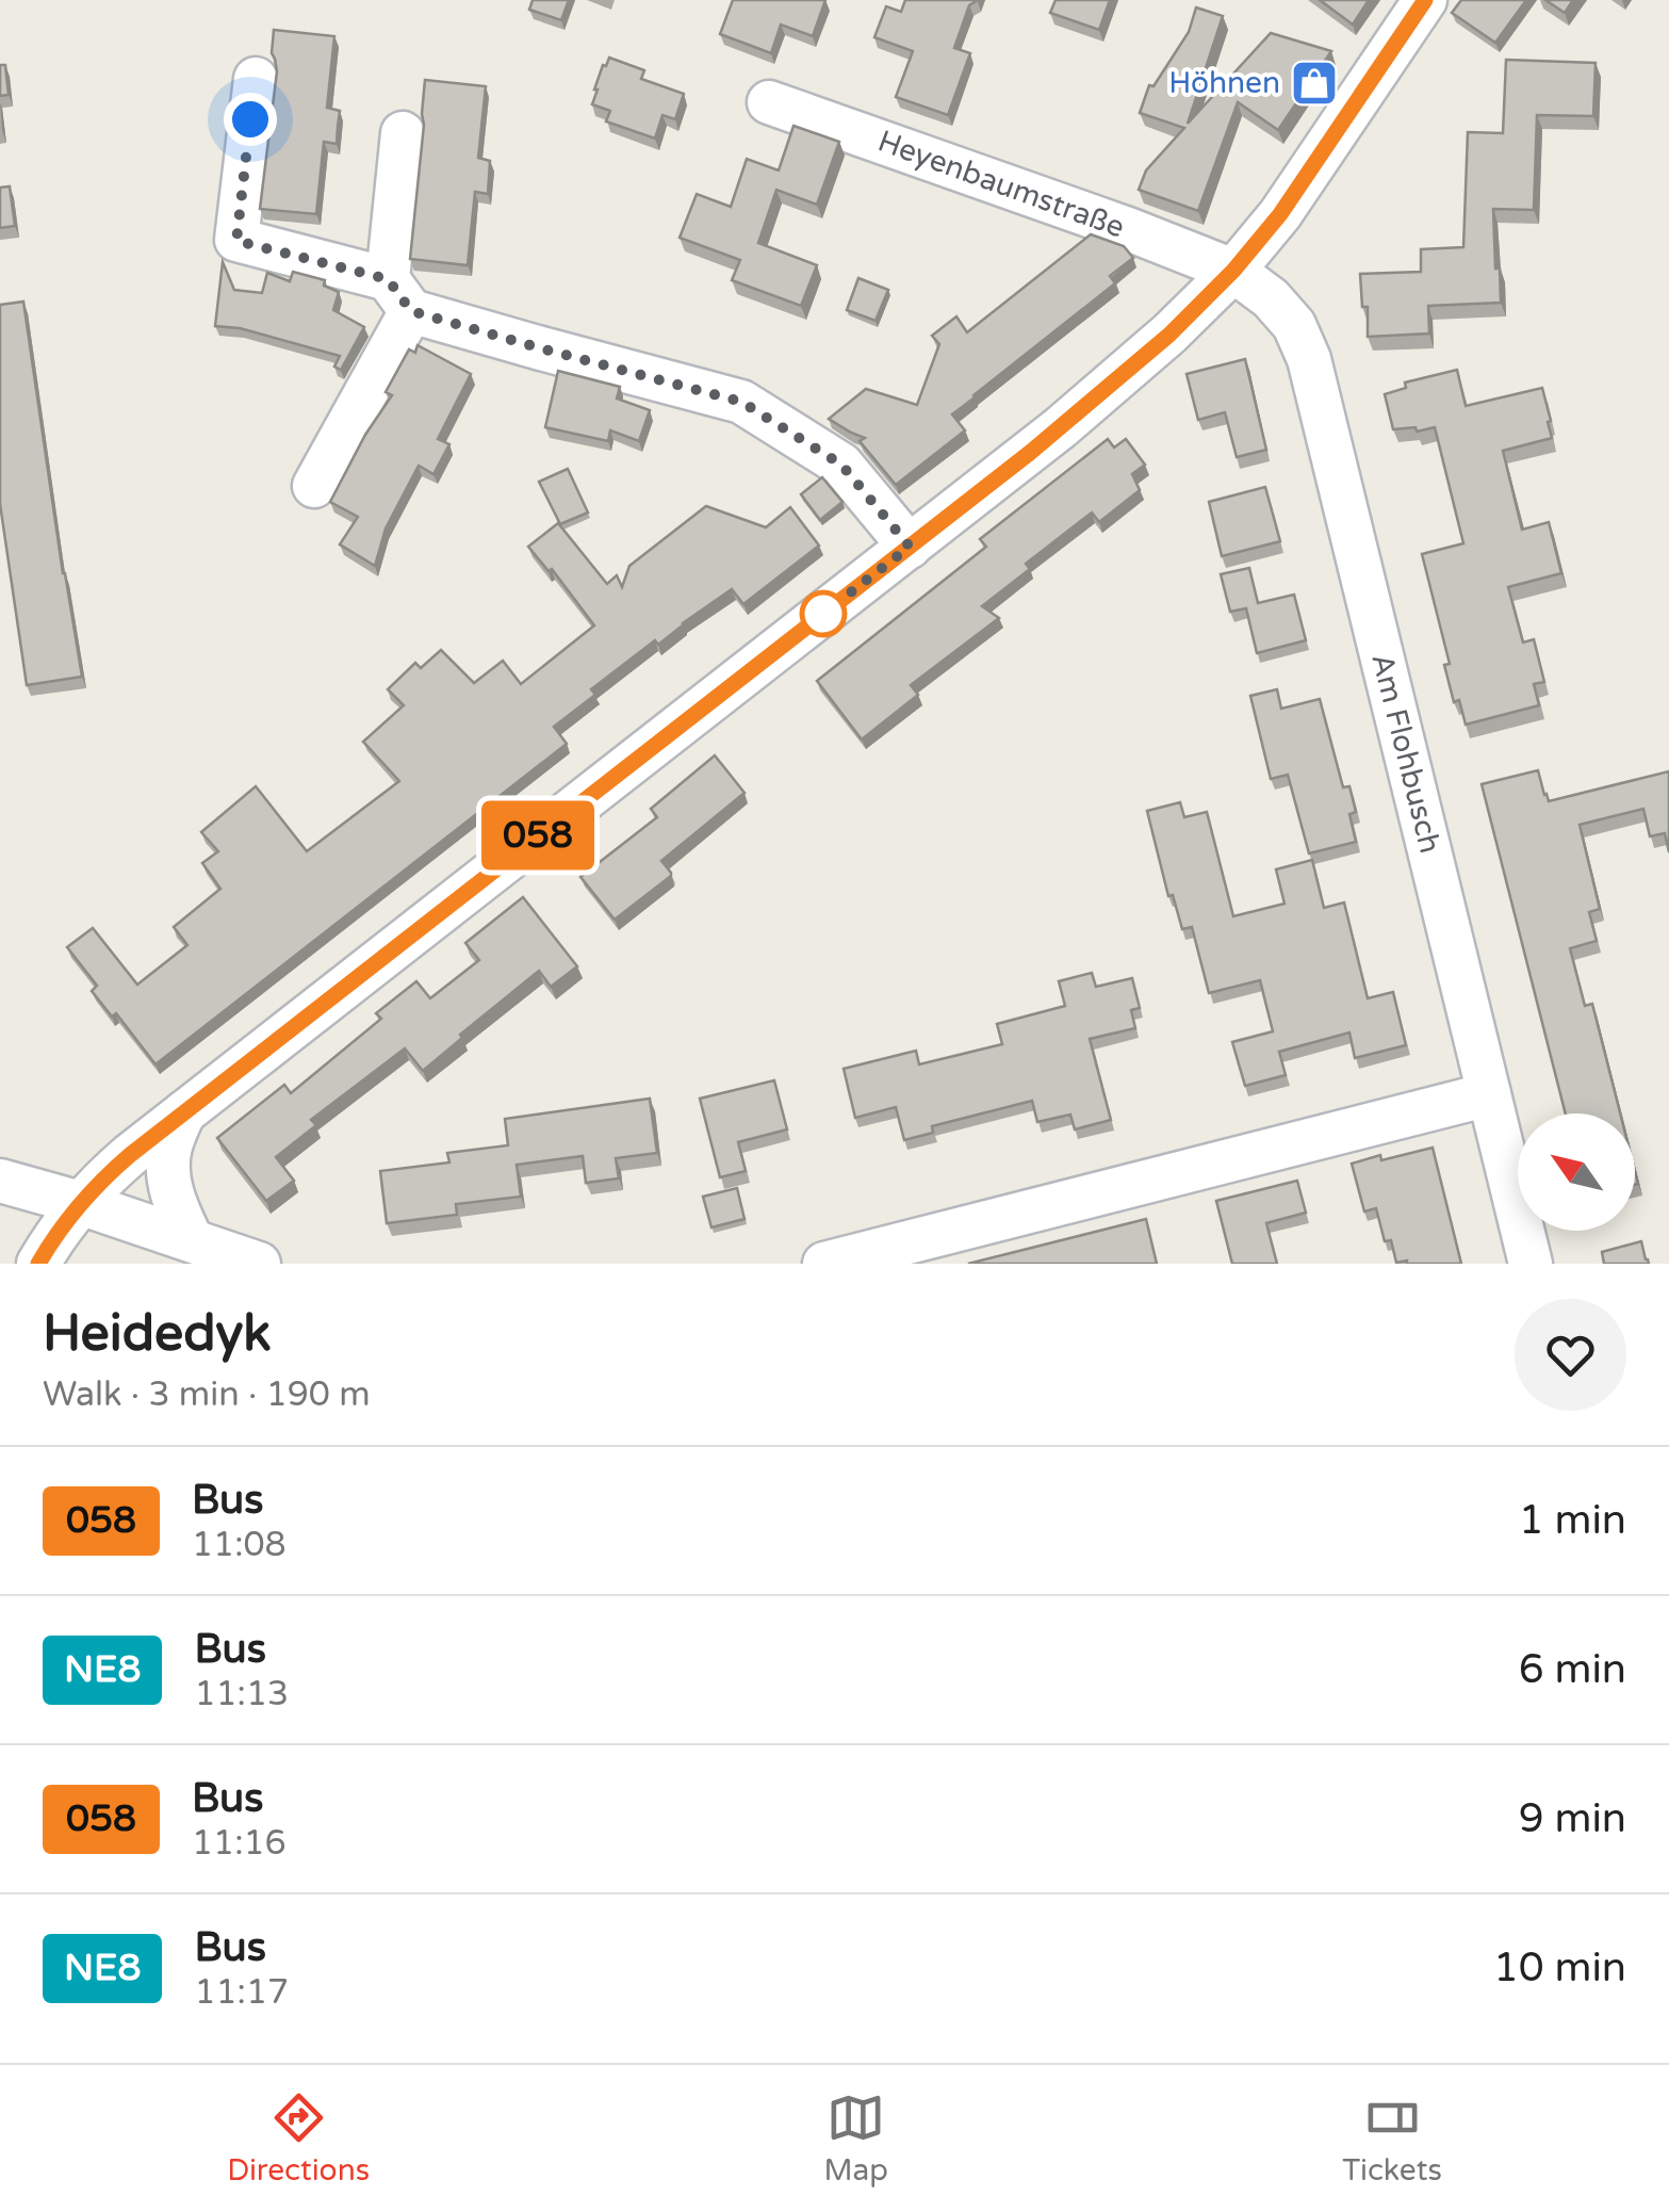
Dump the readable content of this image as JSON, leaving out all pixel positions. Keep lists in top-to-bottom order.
{
  "streets": {
    "street": ["Heyenbaumstraße", "Am Flohbusch"]
  },
  "crossings": [
    ["Heyenbaumstraße", "Am Flohbusch"]
  ],
  "places": {
    "shop": ["Höhnen"]
  },
  "lines": ["bus line 058"],
  "north": "top left",
  "page": {
    "on_map": "058",
    "heading": ["Heidedyk", "Walk · 3 min · 190 m"],
    "list": [
      {
        "mark": "058",
        "name": "Bus",
        "note": "11:08",
        "value": "1 min"
      },
      {
        "mark": "NE8",
        "name": "Bus",
        "note": "11:13",
        "value": "6 min"
      },
      {
        "mark": "058",
        "name": "Bus",
        "note": "11:16",
        "value": "9 min"
      },
      {
        "mark": "NE8",
        "name": "Bus",
        "note": "11:17",
        "value": "10 min"
      }
    ],
    "tabs": ["Directions", "Map", "Tickets"]
  }
}
